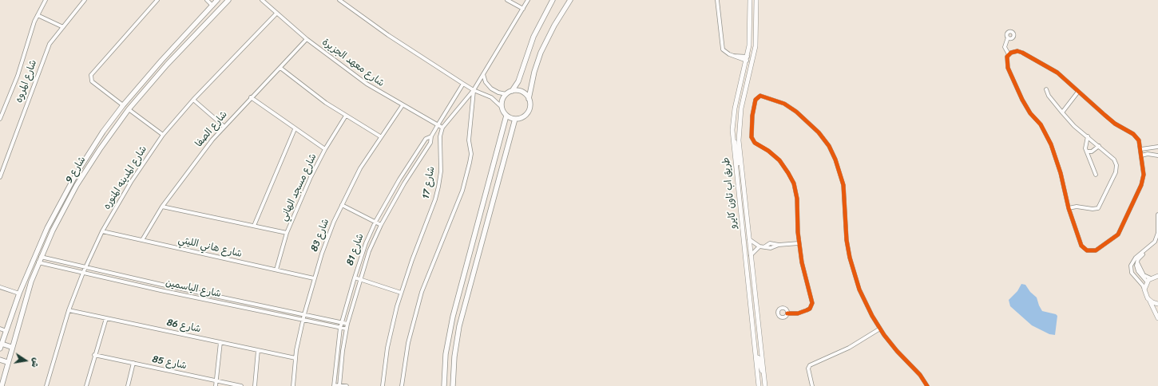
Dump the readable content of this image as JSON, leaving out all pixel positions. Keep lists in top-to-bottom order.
{
  "streets": {
    "main road": ["شارع 9"],
    "street": [
      "شارع معهد الجزيرة",
      "شارع المروه",
      "شارع الصفا",
      "شارع المدينه المنوره",
      "شارع 17",
      "شارع مسجد الهاني",
      "طريق اب تاون كايرو",
      "شارع 83",
      "شارع هاني الليثي",
      "شارع 81",
      "شارع الياسمين",
      "شارع 86",
      "شارع 85"
    ]
  },
  "crossings": [
    ["شارع معهد الجزيرة", "شارع الصفا"],
    ["شارع معهد الجزيرة", "شارع المدينه المنوره"],
    ["شارع معهد الجزيرة", "شارع 17"],
    ["شارع معهد الجزيرة", "شارع 83"],
    ["شارع معهد الجزيرة", "شارع 81"],
    ["شارع الصفا", "شارع هاني الليثي"],
    ["شارع 9", "شارع الياسمين"],
    ["شارع المدينه المنوره", "شارع هاني الليثي"],
    ["شارع المدينه المنوره", "شارع الياسمين"],
    ["شارع المدينه المنوره", "شارع 86"],
    ["شارع مسجد الهاني", "شارع هاني الليثي"],
    ["شارع 83", "شارع هاني الليثي"],
    ["شارع 83", "شارع الياسمين"],
    ["شارع 83", "شارع 86"],
    ["شارع 81", "شارع الياسمين"]
  ],
  "north": "right"
}
